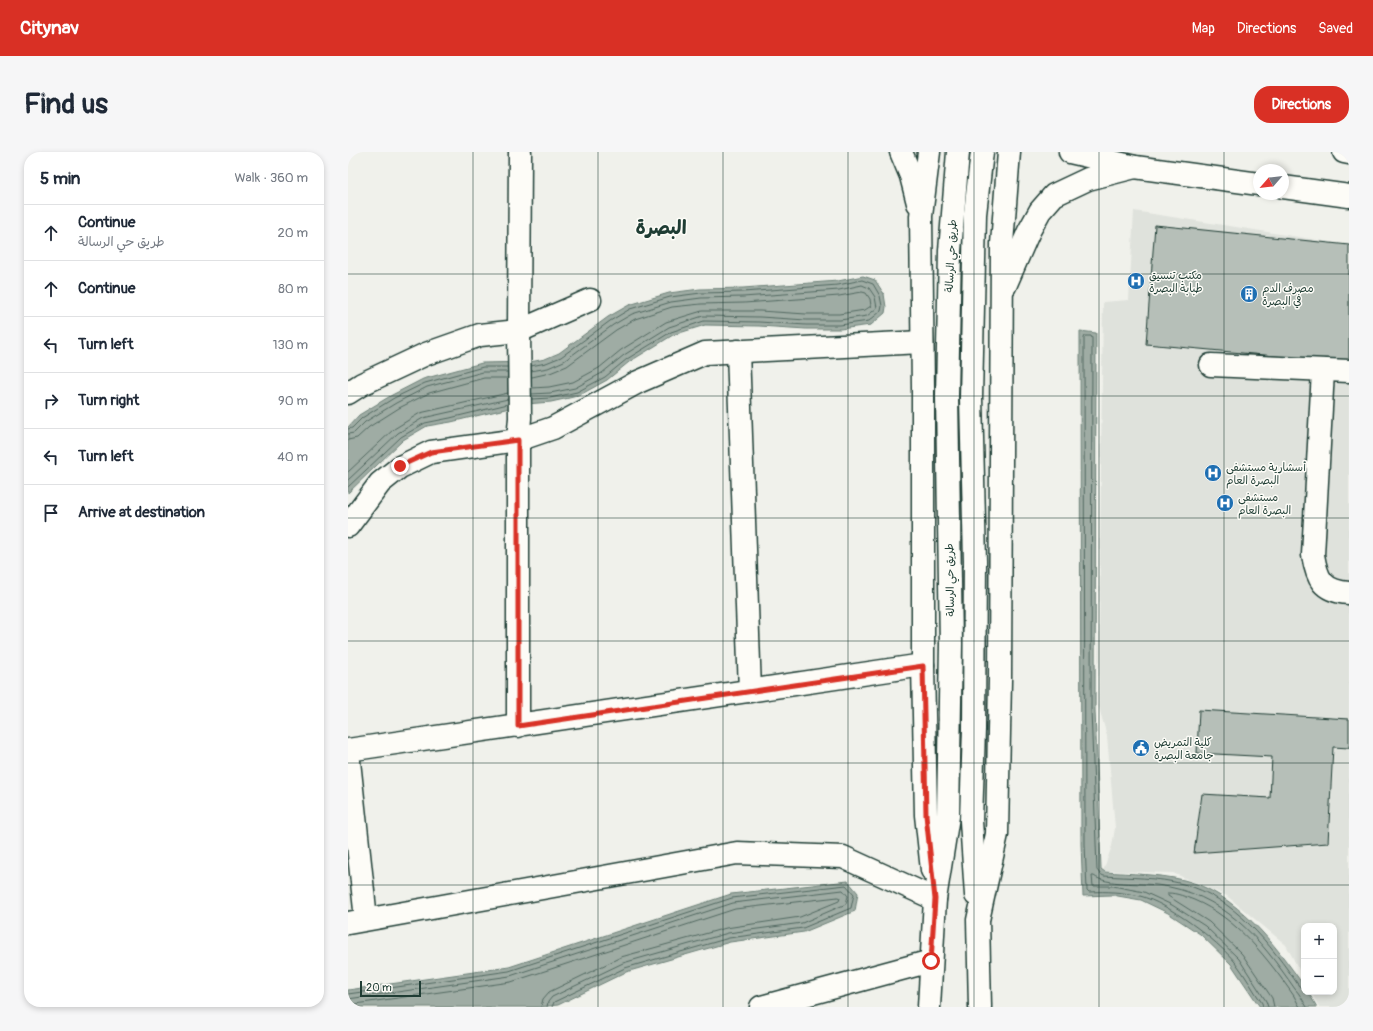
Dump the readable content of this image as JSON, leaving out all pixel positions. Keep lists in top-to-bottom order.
{
  "streets": {
    "main road": ["طريق حي الرسالة"]
  },
  "districts": ["البصرة"],
  "places": {
    "hospital": ["مكتب تنسيق طبابة البصرة", "أسشارية مستشفى البصرة العام", "مستشفى البصرة العام"],
    "building": ["مصرف الدم في البصرة"],
    "public building": ["كلية التمريض جامعة البصرة"]
  },
  "scale_bar": "20 m",
  "north": "bottom left",
  "page": {
    "header": "Citynav",
    "nav": ["Map", "Directions", "Saved"],
    "buttons": "Directions",
    "title": "Find us",
    "heading": ["5 min", "Walk · 360 m"],
    "list": [
      ["Continue", "طريق حي الرسالة", "20 m"],
      ["Continue", "80 m"],
      ["Turn left", "130 m"],
      ["Turn right", "90 m"],
      ["Turn left", "40 m"],
      "Arrive at destination"
    ],
    "map_buttons": ["+", "−"],
    "scale": "20 m"
  }
}
